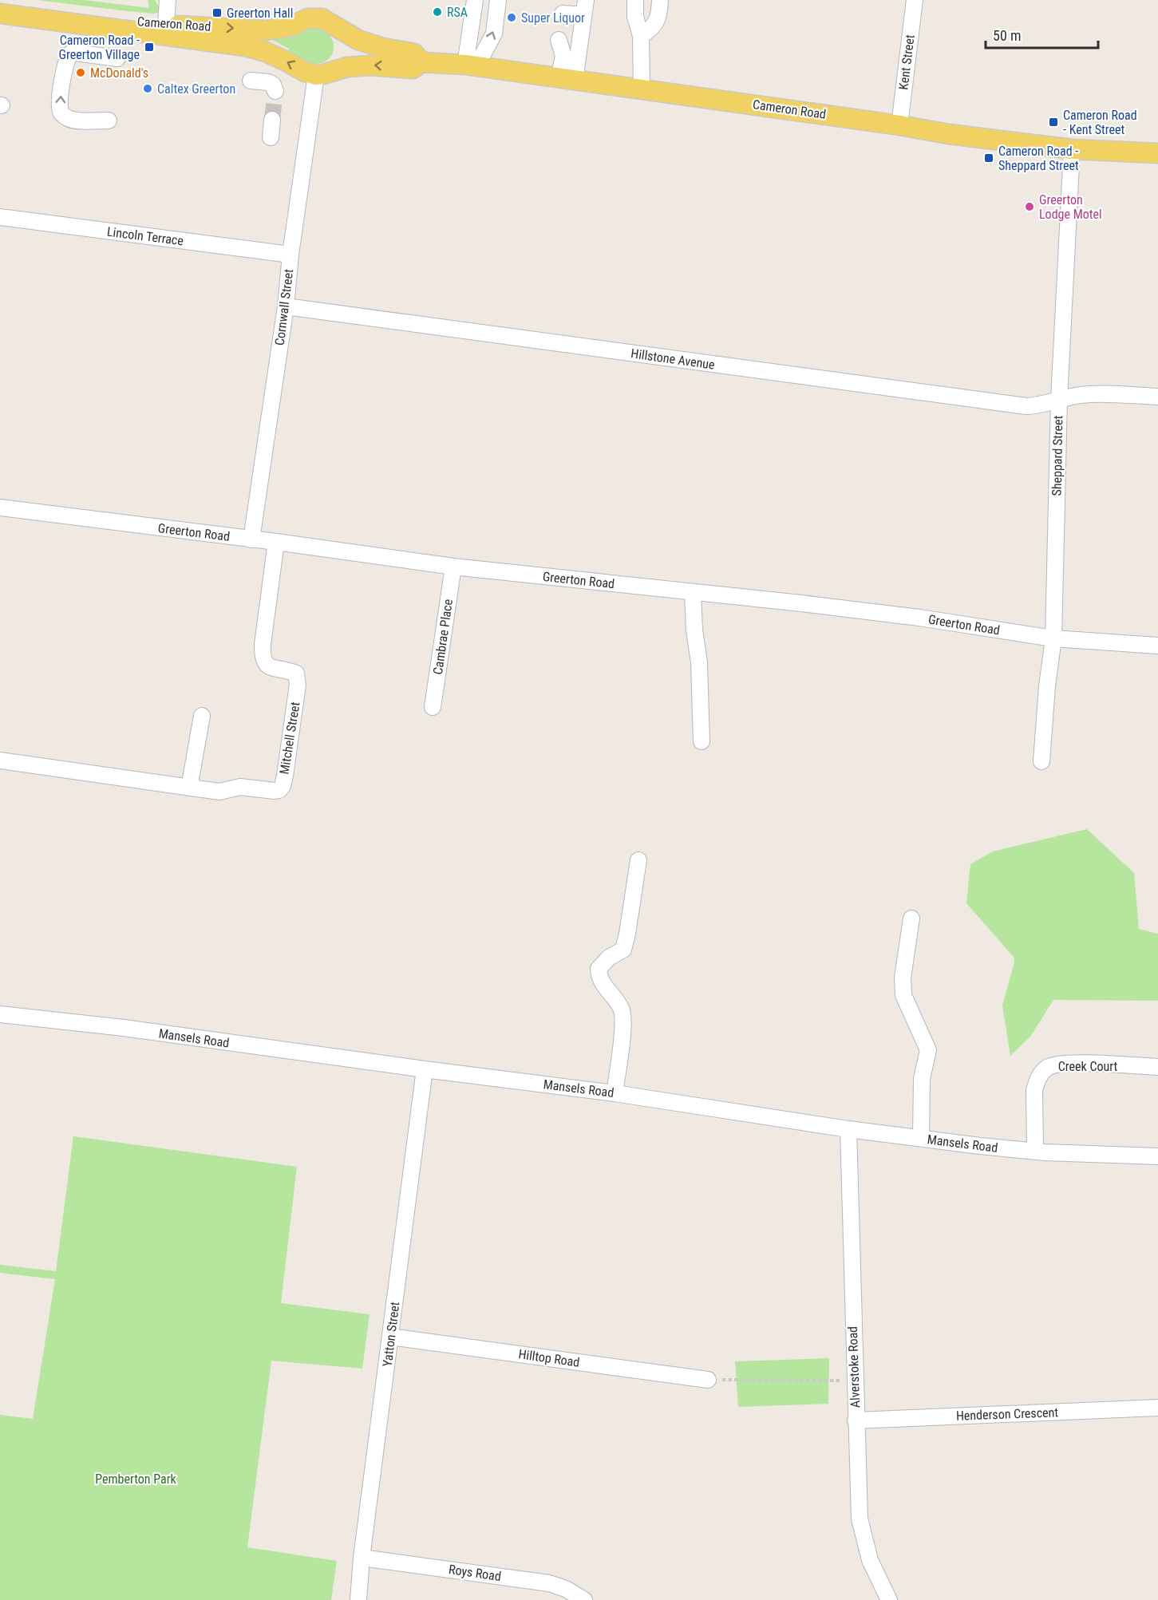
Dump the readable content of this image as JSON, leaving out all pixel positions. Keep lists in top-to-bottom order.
{
  "streets": {
    "main road": ["Cameron Road"],
    "street": [
      "Kent Street",
      "Lincoln Terrace",
      "Cornwall Street",
      "Hillstone Avenue",
      "Sheppard Street",
      "Greerton Road",
      "Cambrae Place",
      "Mitchell Street",
      "Mansels Road",
      "Creek Court",
      "Yatton Street",
      "Hilltop Road",
      "Alverstoke Road",
      "Henderson Crescent",
      "Roys Road"
    ]
  },
  "crossings": [
    ["Cameron Road", "Kent Street"],
    ["Cameron Road", "Cornwall Street"],
    ["Cameron Road", "Sheppard Street"],
    ["Lincoln Terrace", "Cornwall Street"],
    ["Cornwall Street", "Hillstone Avenue"],
    ["Cornwall Street", "Greerton Road"],
    ["Hillstone Avenue", "Sheppard Street"],
    ["Sheppard Street", "Greerton Road"],
    ["Greerton Road", "Cambrae Place"],
    ["Greerton Road", "Mitchell Street"],
    ["Mansels Road", "Creek Court"],
    ["Mansels Road", "Yatton Street"],
    ["Mansels Road", "Alverstoke Road"],
    ["Yatton Street", "Hilltop Road"],
    ["Yatton Street", "Roys Road"],
    ["Alverstoke Road", "Henderson Crescent"]
  ],
  "parks": ["Pemberton Park"],
  "places": {
    "other": [
      "RSA",
      "Super Liquor",
      "McDonald's",
      "Caltex Greerton",
      "Greerton Lodge Motel"
    ],
    "transit": [
      "Greerton Hall",
      "Cameron Road - Greerton Village",
      "Cameron Road - Kent Street",
      "Cameron Road - Sheppard Street"
    ]
  },
  "scale_bar": "50 m"
}
